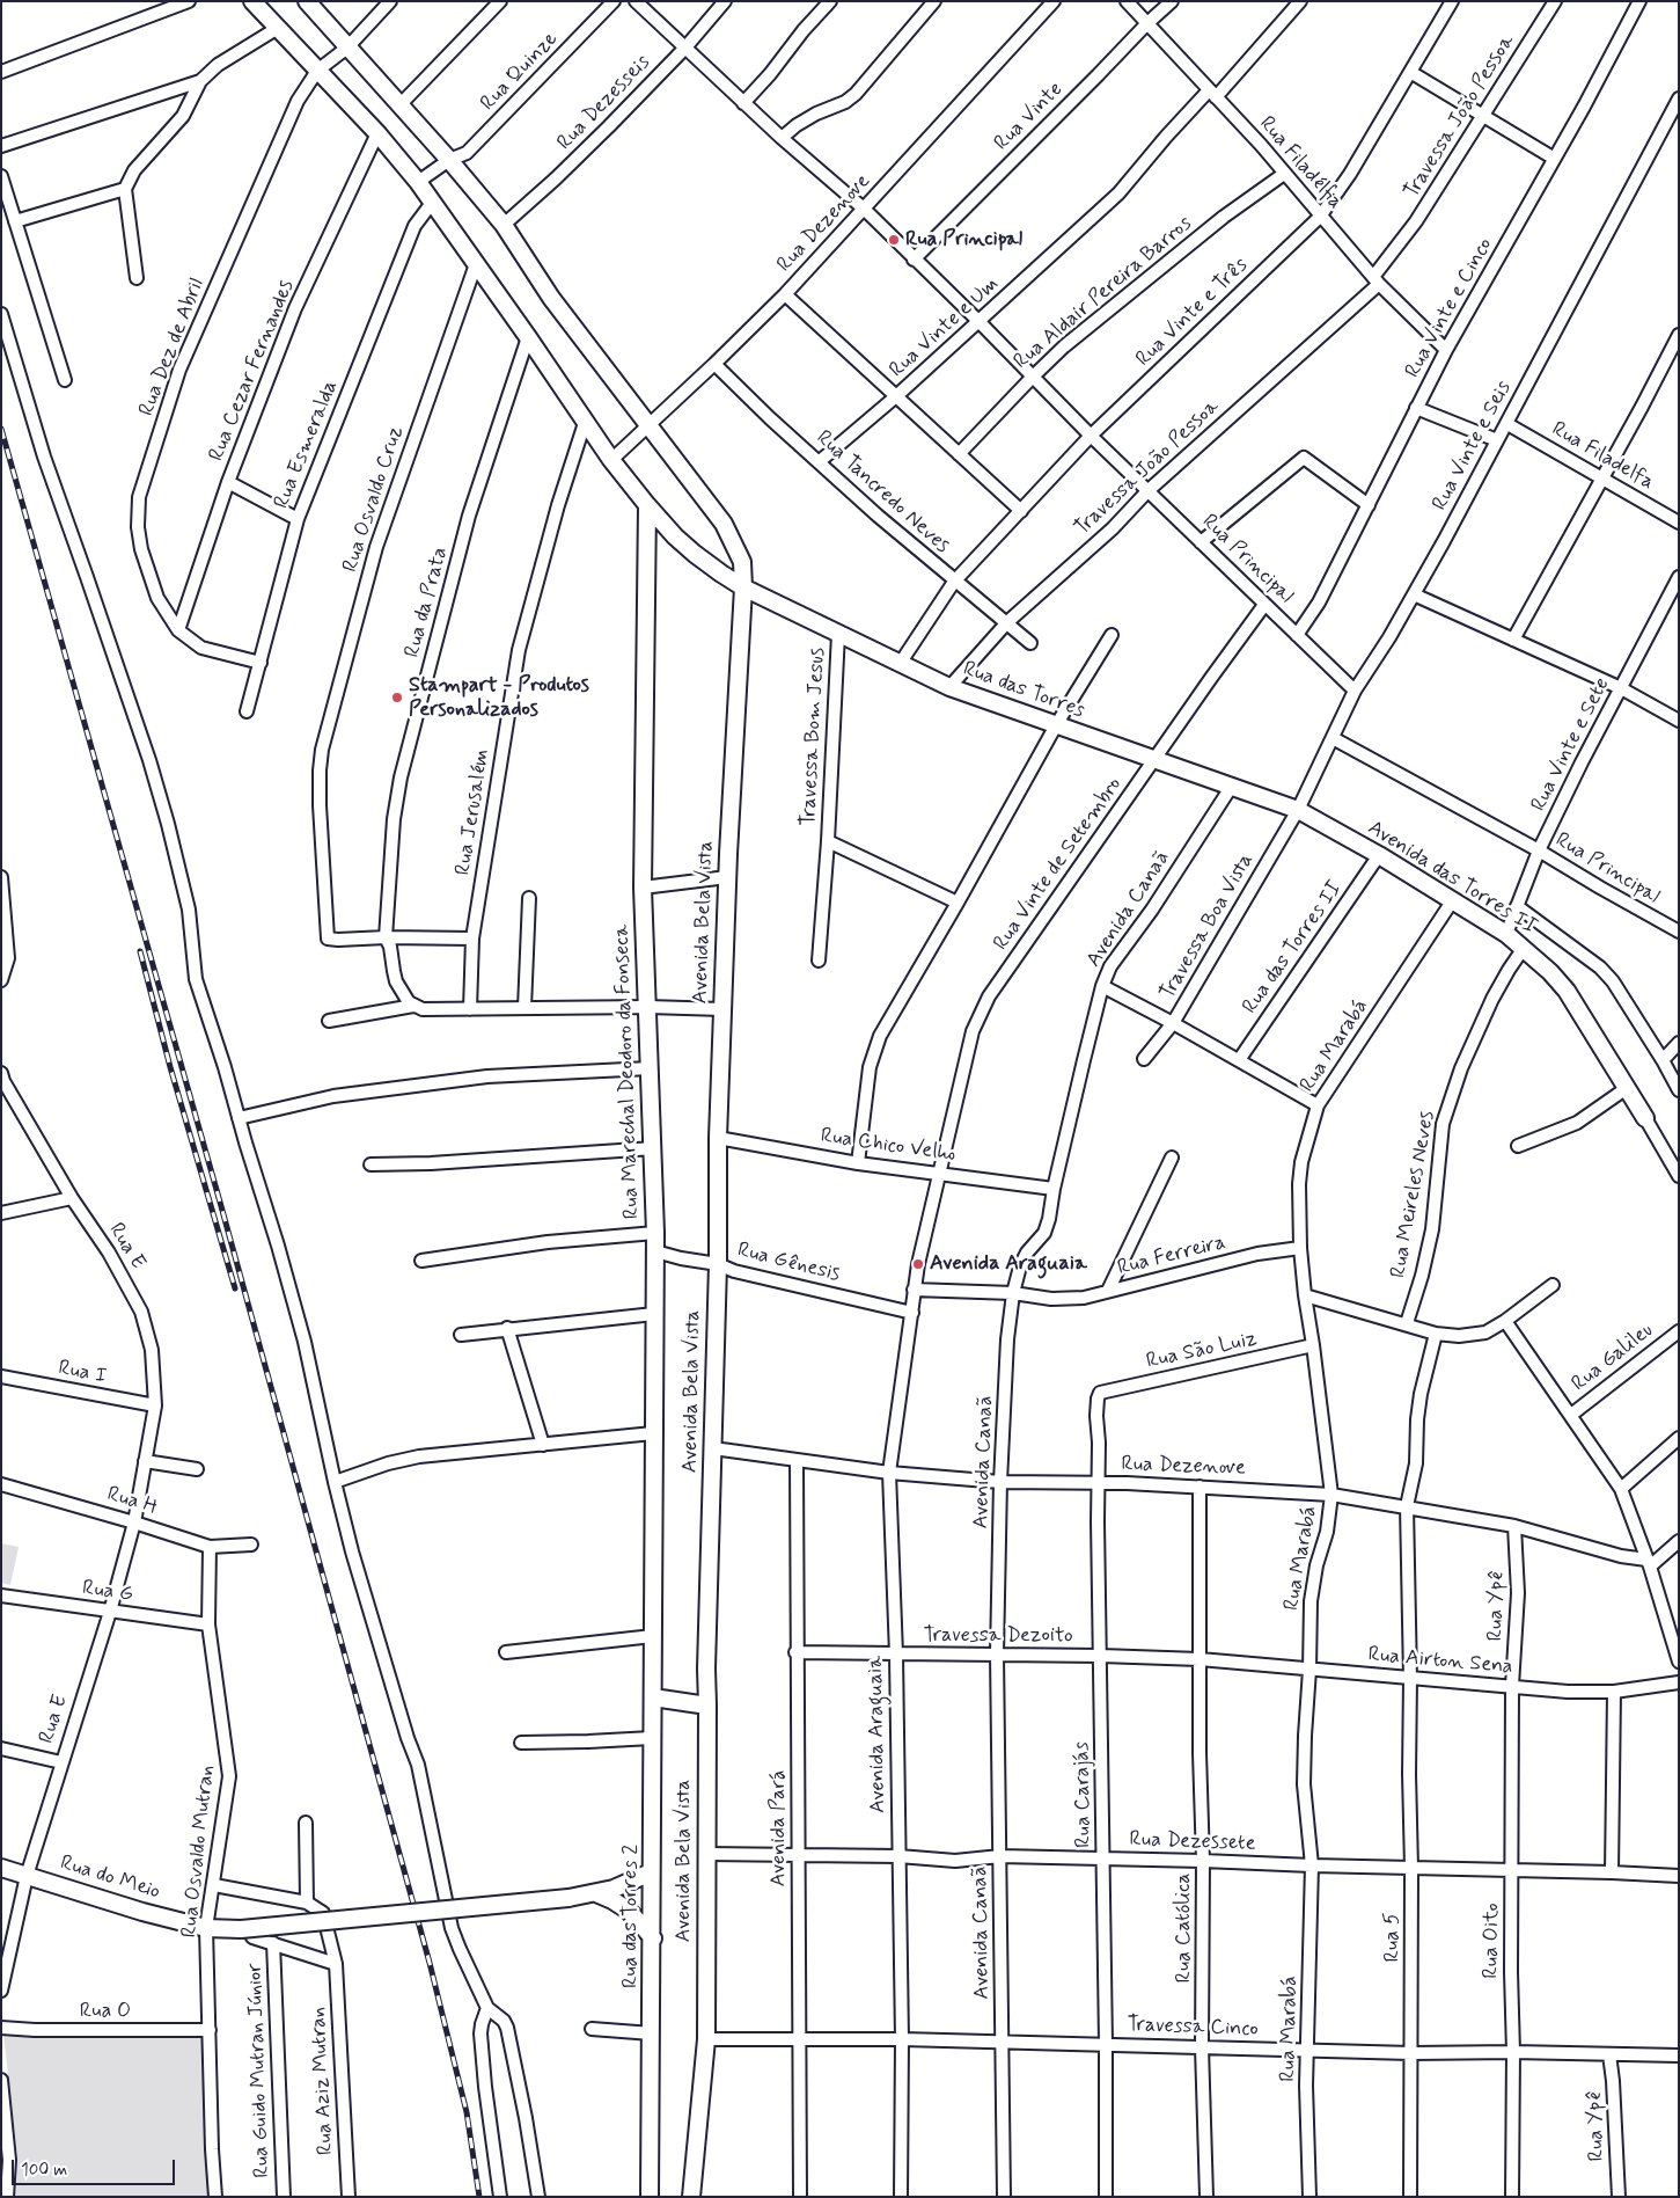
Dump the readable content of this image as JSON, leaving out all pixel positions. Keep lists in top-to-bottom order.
{
  "streets": {
    "street": [
      "Rua Quinze",
      "Rua Dezesseis",
      "Rua Vinte",
      "Travessa João Pessoa",
      "Rua Filadélfia",
      "Rua Dezenove",
      "Rua Aldair Pereira Barros",
      "Rua Vinte e Cinco",
      "Rua Vinte e Três",
      "Rua Vinte e Um",
      "Rua Dez de Abril",
      "Rua Cezar Fernandes",
      "Rua Esmeralda",
      "Rua Vinte e Seis",
      "Rua Filadelfa",
      "Rua Tancredo Neves",
      "Rua Osvaldo Cruz",
      "Rua Principal",
      "Rua da Prata",
      "Rua das Torres",
      "Travessa Bom Jesus",
      "Rua Vinte e Sete",
      "Rua Jerusalém",
      "Rua Vinte de Setembro",
      "Avenida das Torres II",
      "Avenida Canaã",
      "Avenida Bela Vista",
      "Travessa Boa Vista",
      "Rua das Torres II",
      "Rua Marabá",
      "Rua Marechal Deodoro da Fonseca",
      "Rua Chico Velho",
      "Rua Meireles Neves",
      "Rua E",
      "Rua Ferreira",
      "Rua Gênesis",
      "Rua São Luiz",
      "Rua Galileu",
      "Rua I",
      "Rua H",
      "Rua G",
      "Rua Ypê",
      "Travessa Dezoito",
      "Rua Airton Sena",
      "Avenida Araguaia",
      "Rua Carajás",
      "Avenida Pará",
      "Rua Dezessete",
      "Rua Osvaldo Mutran",
      "Rua do Meio",
      "Rua das Torres 2",
      "Rua Católica",
      "Rua 5",
      "Rua Oito",
      "Rua O",
      "Travessa Cinco",
      "Rua Guido Mutran Júnior",
      "Rua Aziz Mutran"
    ]
  },
  "crossings": [
    ["Rua Quinze", "Rua das Torres"],
    ["Rua Quinze", "Avenida Bela Vista"],
    ["Rua Dezesseis", "Rua Principal"],
    ["Rua Dezesseis", "Avenida Bela Vista"],
    ["Rua Vinte", "Rua Filadélfia"],
    ["Rua Vinte", "Rua Principal"],
    ["Travessa João Pessoa", "Rua Filadélfia"],
    ["Travessa João Pessoa", "Rua Tancredo Neves"],
    ["Travessa João Pessoa", "Rua Principal"],
    ["Travessa João Pessoa", "Rua das Torres"],
    ["Rua Filadélfia", "Rua Aldair Pereira Barros"],
    ["Rua Filadélfia", "Rua Vinte e Cinco"],
    ["Rua Filadélfia", "Rua Vinte e Três"],
    ["Rua Filadélfia", "Rua Vinte e Um"],
    ["Rua Dezenove", "Rua Tancredo Neves"],
    ["Rua Dezenove", "Rua Principal"],
    ["Rua Dezenove", "Rua das Torres"],
    ["Rua Dezenove", "Avenida Canaã"],
    ["Rua Dezenove", "Avenida Bela Vista"],
    ["Rua Dezenove", "Rua Marabá"],
    ["Rua Dezenove", "Rua Ypê"],
    ["Rua Dezenove", "Avenida Araguaia"],
    ["Rua Dezenove", "Rua Carajás"],
    ["Rua Dezenove", "Avenida Pará"],
    ["Rua Dezenove", "Rua Católica"],
    ["Rua Aldair Pereira Barros", "Rua Principal"],
    ["Rua Vinte e Cinco", "Rua Principal"],
    ["Rua Vinte e Três", "Rua Tancredo Neves"],
    ["Rua Vinte e Três", "Rua Principal"],
    ["Rua Vinte e Três", "Rua das Torres"],
    ["Rua Vinte e Um", "Rua Tancredo Neves"],
    ["Rua Vinte e Um", "Rua Principal"],
    ["Rua Dez de Abril", "Rua Cezar Fernandes"],
    ["Rua Dez de Abril", "Rua Esmeralda"],
    ["Rua Dez de Abril", "Rua das Torres"],
    ["Rua Dez de Abril", "Avenida Bela Vista"],
    ["Rua Cezar Fernandes", "Rua das Torres"],
    ["Rua Esmeralda", "Rua das Torres"],
    ["Rua Vinte e Seis", "Rua Filadelfa"],
    ["Rua Vinte e Seis", "Rua Principal"],
    ["Rua Vinte e Seis", "Rua das Torres"],
    ["Rua Vinte e Seis", "Avenida das Torres II"],
    ["Rua Vinte e Seis", "Travessa Boa Vista"],
    ["Rua Osvaldo Cruz", "Rua da Prata"],
    ["Rua Osvaldo Cruz", "Rua das Torres"],
    ["Rua Principal", "Rua Vinte e Sete"],
    ["Rua Principal", "Rua Vinte de Setembro"],
    ["Rua da Prata", "Rua das Torres"],
    ["Rua das Torres", "Travessa Bom Jesus"],
    ["Rua das Torres", "Rua Jerusalém"],
    ["Rua das Torres", "Rua Vinte de Setembro"],
    ["Rua das Torres", "Avenida das Torres II"],
    ["Rua das Torres", "Avenida Canaã"],
    ["Rua das Torres", "Avenida Bela Vista"],
    ["Rua das Torres", "Travessa Boa Vista"],
    ["Rua das Torres", "Rua Marechal Deodoro da Fonseca"],
    ["Rua Vinte e Sete", "Avenida das Torres II"],
    ["Rua Vinte de Setembro", "Rua Chico Velho"],
    ["Rua Vinte de Setembro", "Avenida Araguaia"],
    ["Avenida das Torres II", "Travessa Boa Vista"],
    ["Avenida das Torres II", "Rua das Torres II"],
    ["Avenida das Torres II", "Rua Marabá"],
    ["Avenida das Torres II", "Rua Meireles Neves"],
    ["Avenida Canaã", "Rua Chico Velho"],
    ["Avenida Canaã", "Rua Ferreira"],
    ["Avenida Canaã", "Travessa Dezoito"],
    ["Avenida Canaã", "Rua Dezessete"],
    ["Avenida Canaã", "Travessa Cinco"],
    ["Avenida Bela Vista", "Rua Chico Velho"],
    ["Avenida Bela Vista", "Rua Gênesis"],
    ["Avenida Bela Vista", "Rua Dezessete"],
    ["Avenida Bela Vista", "Travessa Cinco"],
    ["Rua Marabá", "Rua Ferreira"],
    ["Rua Marabá", "Rua São Luiz"],
    ["Rua Marabá", "Rua Airton Sena"],
    ["Rua Marabá", "Rua Dezessete"],
    ["Rua Marabá", "Travessa Cinco"],
    ["Rua Marechal Deodoro da Fonseca", "Rua Gênesis"],
    ["Rua Marechal Deodoro da Fonseca", "Rua das Torres 2"],
    ["Rua Chico Velho", "Avenida Araguaia"],
    ["Rua E", "Rua I"],
    ["Rua E", "Rua H"],
    ["Rua E", "Rua G"],
    ["Rua E", "Rua do Meio"],
    ["Rua Ferreira", "Avenida Araguaia"],
    ["Rua Gênesis", "Avenida Araguaia"],
    ["Rua São Luiz", "Rua Carajás"],
    ["Rua H", "Rua Osvaldo Mutran"],
    ["Rua G", "Rua Osvaldo Mutran"],
    ["Rua Ypê", "Rua Airton Sena"],
    ["Rua Ypê", "Rua Oito"],
    ["Rua Ypê", "Travessa Cinco"],
    ["Travessa Dezoito", "Rua Airton Sena"],
    ["Travessa Dezoito", "Avenida Araguaia"],
    ["Travessa Dezoito", "Rua Carajás"],
    ["Travessa Dezoito", "Avenida Pará"],
    ["Travessa Dezoito", "Rua Católica"],
    ["Rua Airton Sena", "Rua Católica"],
    ["Rua Airton Sena", "Rua 5"],
    ["Rua Airton Sena", "Rua Oito"],
    ["Avenida Araguaia", "Rua Dezessete"],
    ["Avenida Araguaia", "Travessa Cinco"],
    ["Rua Carajás", "Rua Dezessete"],
    ["Rua Carajás", "Travessa Cinco"],
    ["Avenida Pará", "Rua Dezessete"],
    ["Avenida Pará", "Travessa Cinco"],
    ["Rua Dezessete", "Rua Católica"],
    ["Rua Dezessete", "Rua 5"],
    ["Rua Dezessete", "Rua Oito"],
    ["Rua Osvaldo Mutran", "Rua do Meio"],
    ["Rua Osvaldo Mutran", "Rua O"],
    ["Rua do Meio", "Rua das Torres 2"],
    ["Rua Católica", "Travessa Cinco"],
    ["Rua 5", "Travessa Cinco"],
    ["Rua Oito", "Travessa Cinco"]
  ],
  "places": ["Rua Principal", "Stampart - Produtos Personalizados", "Avenida Araguaia"],
  "scale_bar": "100 m"
}
